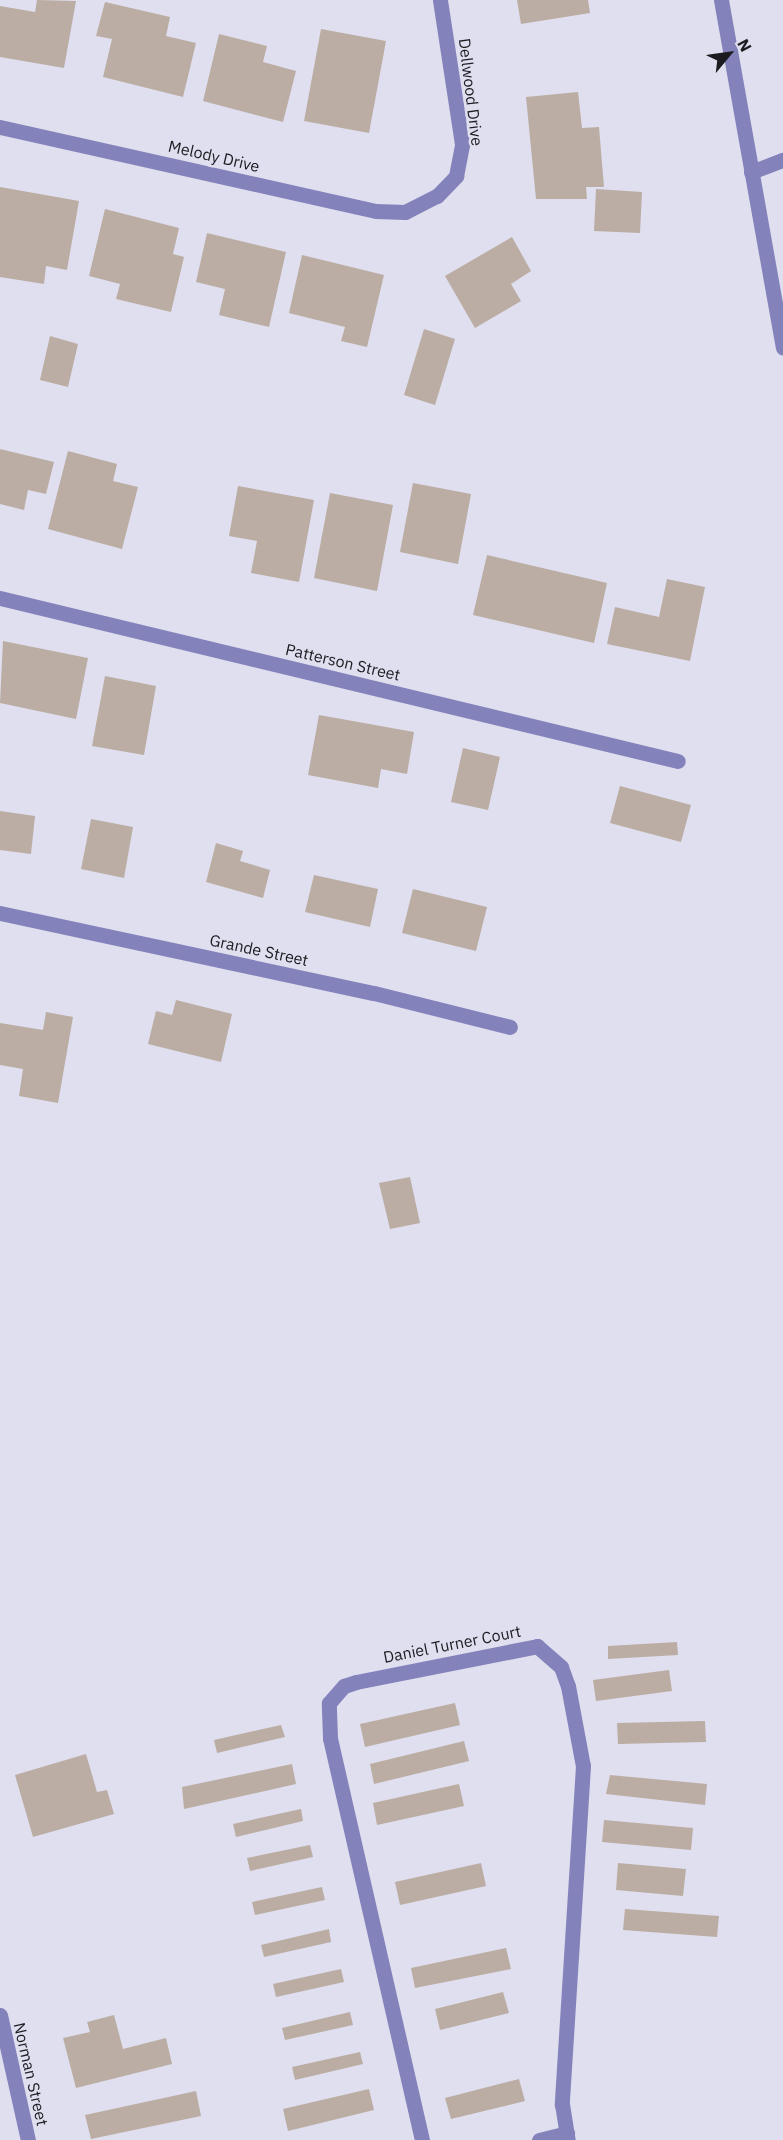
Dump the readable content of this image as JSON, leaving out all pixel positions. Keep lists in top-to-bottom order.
{
  "streets": {
    "street": [
      "Dellwood Drive",
      "Melody Drive",
      "Patterson Street",
      "Grande Street",
      "Daniel Turner Court",
      "Norman Street"
    ]
  },
  "crossings": [
    ["Dellwood Drive", "Melody Drive"]
  ],
  "north": "top right"
}
